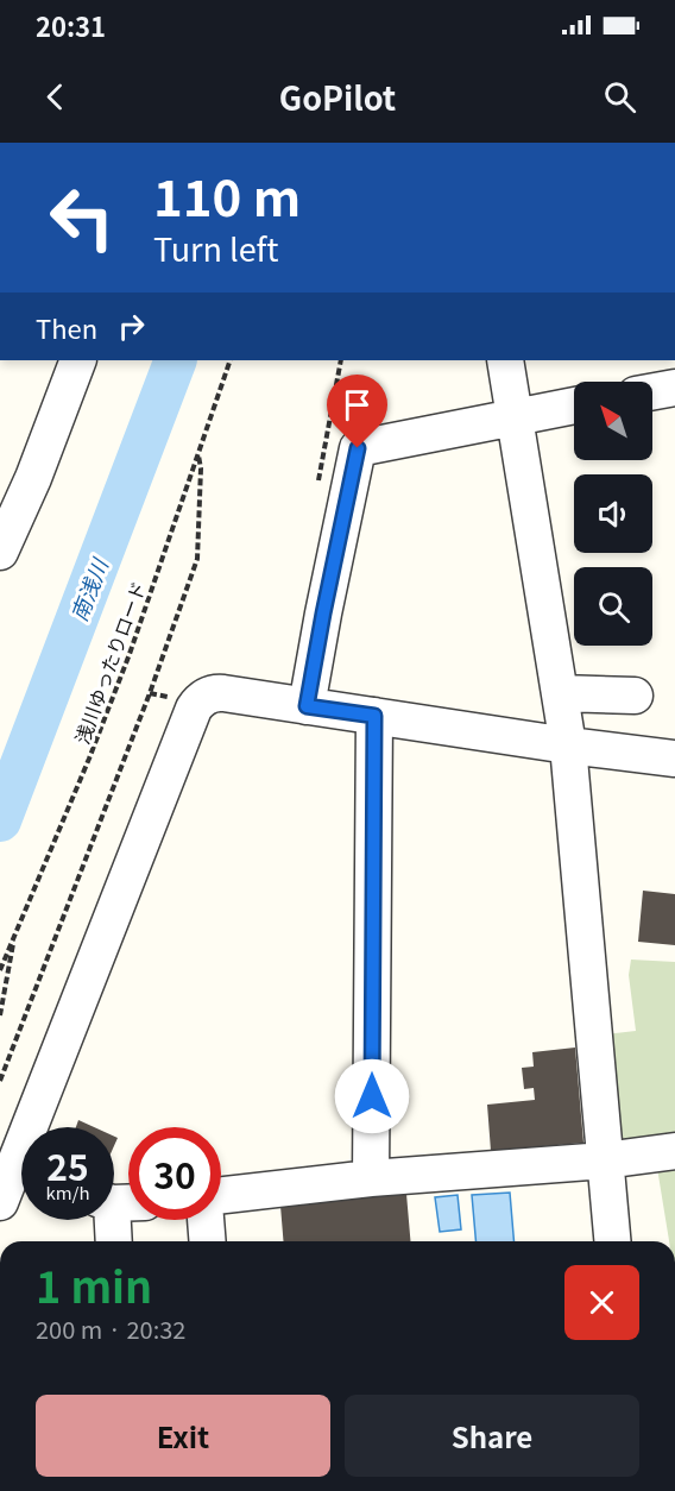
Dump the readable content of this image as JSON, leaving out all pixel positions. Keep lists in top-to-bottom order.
{
  "streets": {
    "path": ["浅川ゆったりロード"]
  },
  "water": ["南浅川"],
  "north": "top left",
  "page": {
    "status": "20:31",
    "header": "GoPilot",
    "turn": ["110 m", "Turn left"],
    "then": "Then",
    "speed": "25 km/h",
    "limit": "30",
    "heading": ["1 min", "200 m · 20:32"],
    "buttons": ["Exit", "Share"]
  }
}
